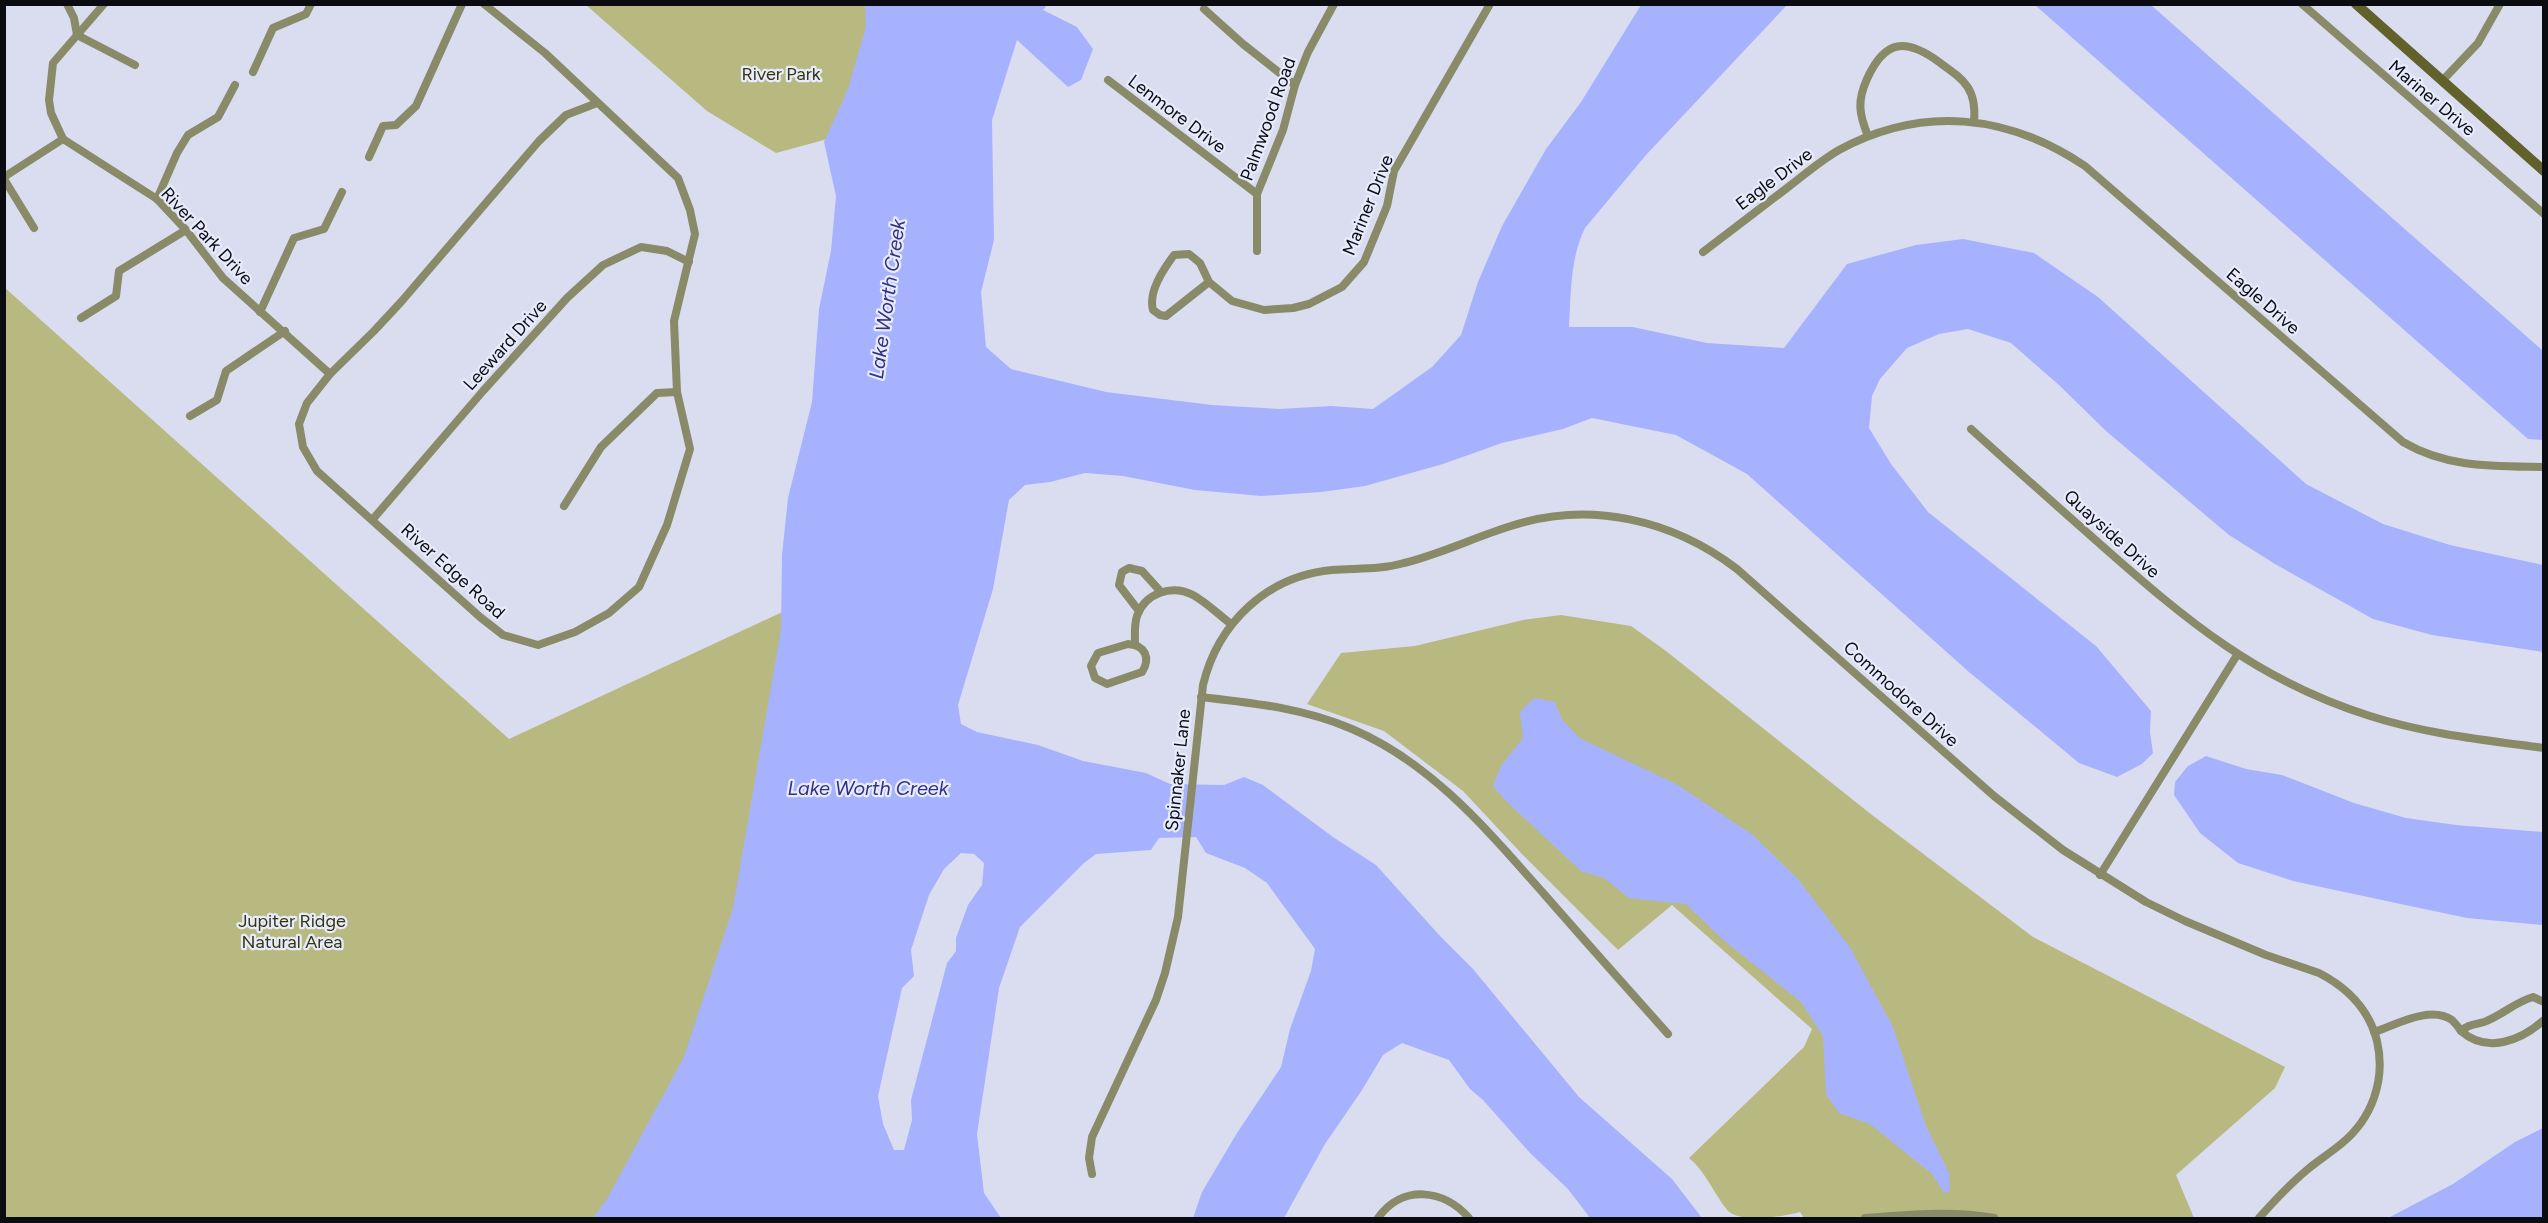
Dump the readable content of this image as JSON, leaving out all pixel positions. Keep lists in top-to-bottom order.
{
  "streets": {
    "street": [
      "Mariner Drive",
      "Lenmore Drive",
      "Palmwood Road",
      "Eagle Drive",
      "River Park Drive",
      "Leeward Drive",
      "Quayside Drive",
      "River Edge Road",
      "Commodore Drive",
      "Spinnaker Lane"
    ]
  },
  "crossings": [
    ["Lenmore Drive", "Palmwood Road"],
    ["River Park Drive", "River Edge Road"],
    ["Leeward Drive", "River Edge Road"],
    ["Commodore Drive", "Spinnaker Lane"]
  ],
  "water": ["Lake Worth Creek"],
  "parks": ["River Park", "Jupiter Ridge Natural Area"]
}
